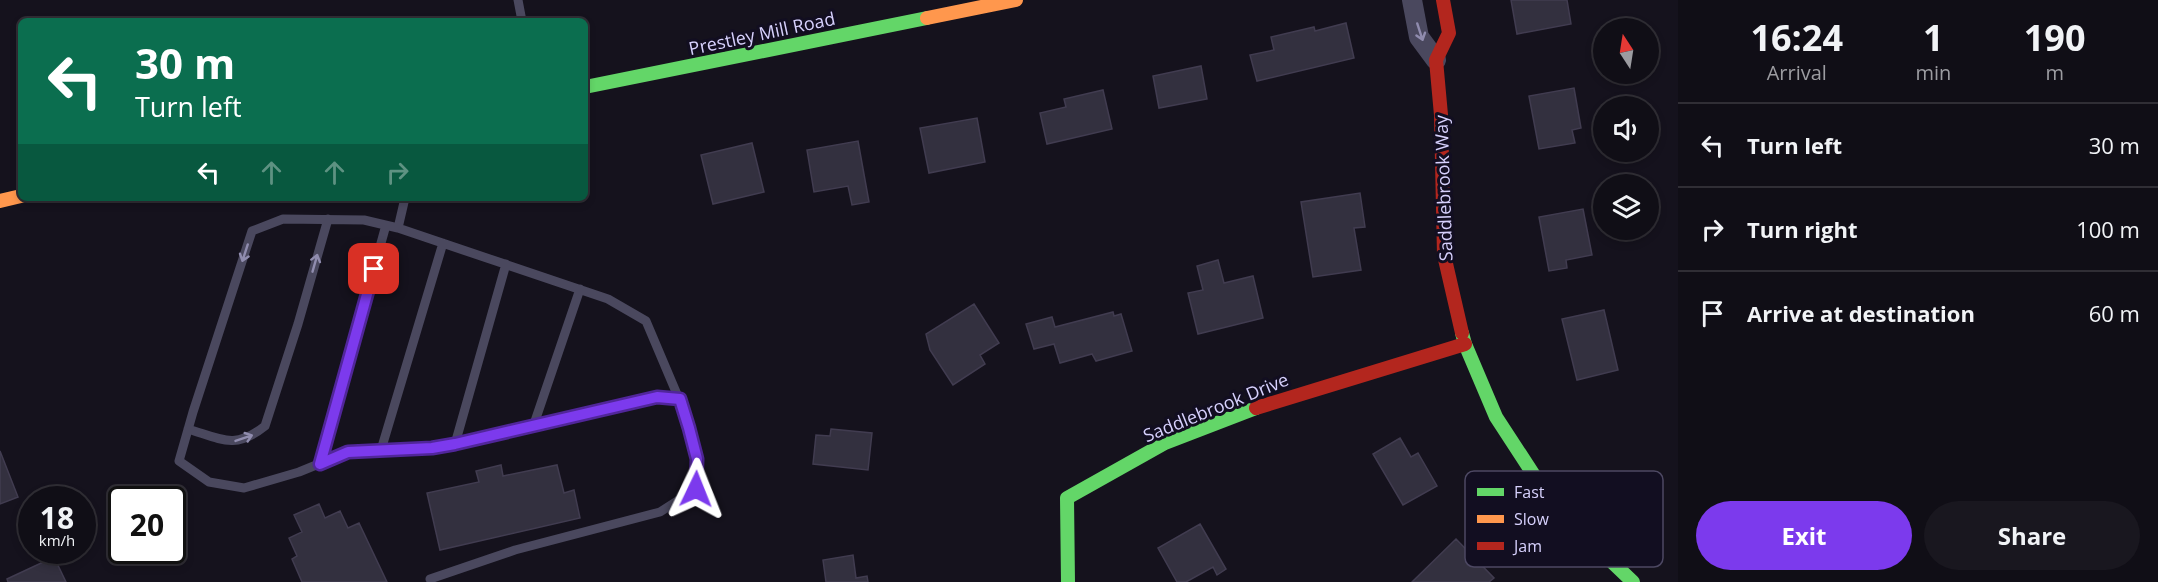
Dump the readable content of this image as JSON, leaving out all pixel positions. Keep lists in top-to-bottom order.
{
  "streets": {
    "street": ["Prestley Mill Road", "Saddlebrook Way", "Saddlebrook Drive"]
  },
  "crossings": [
    ["Saddlebrook Way", "Saddlebrook Drive"]
  ],
  "legend": ["Fast", "Slow", "Jam"],
  "north": "top",
  "page": {
    "eta": [
      "16:24",
      "Arrival",
      "1",
      "min",
      "190",
      "m"
    ],
    "turn": ["30 m", "Turn left"],
    "list": [
      {
        "name": "Turn left",
        "value": "30 m"
      },
      {
        "name": "Turn right",
        "value": "100 m"
      },
      {
        "name": "Arrive at destination",
        "value": "60 m"
      }
    ],
    "speed": "18 km/h",
    "limit": "20",
    "buttons": ["Exit", "Share"]
  }
}
